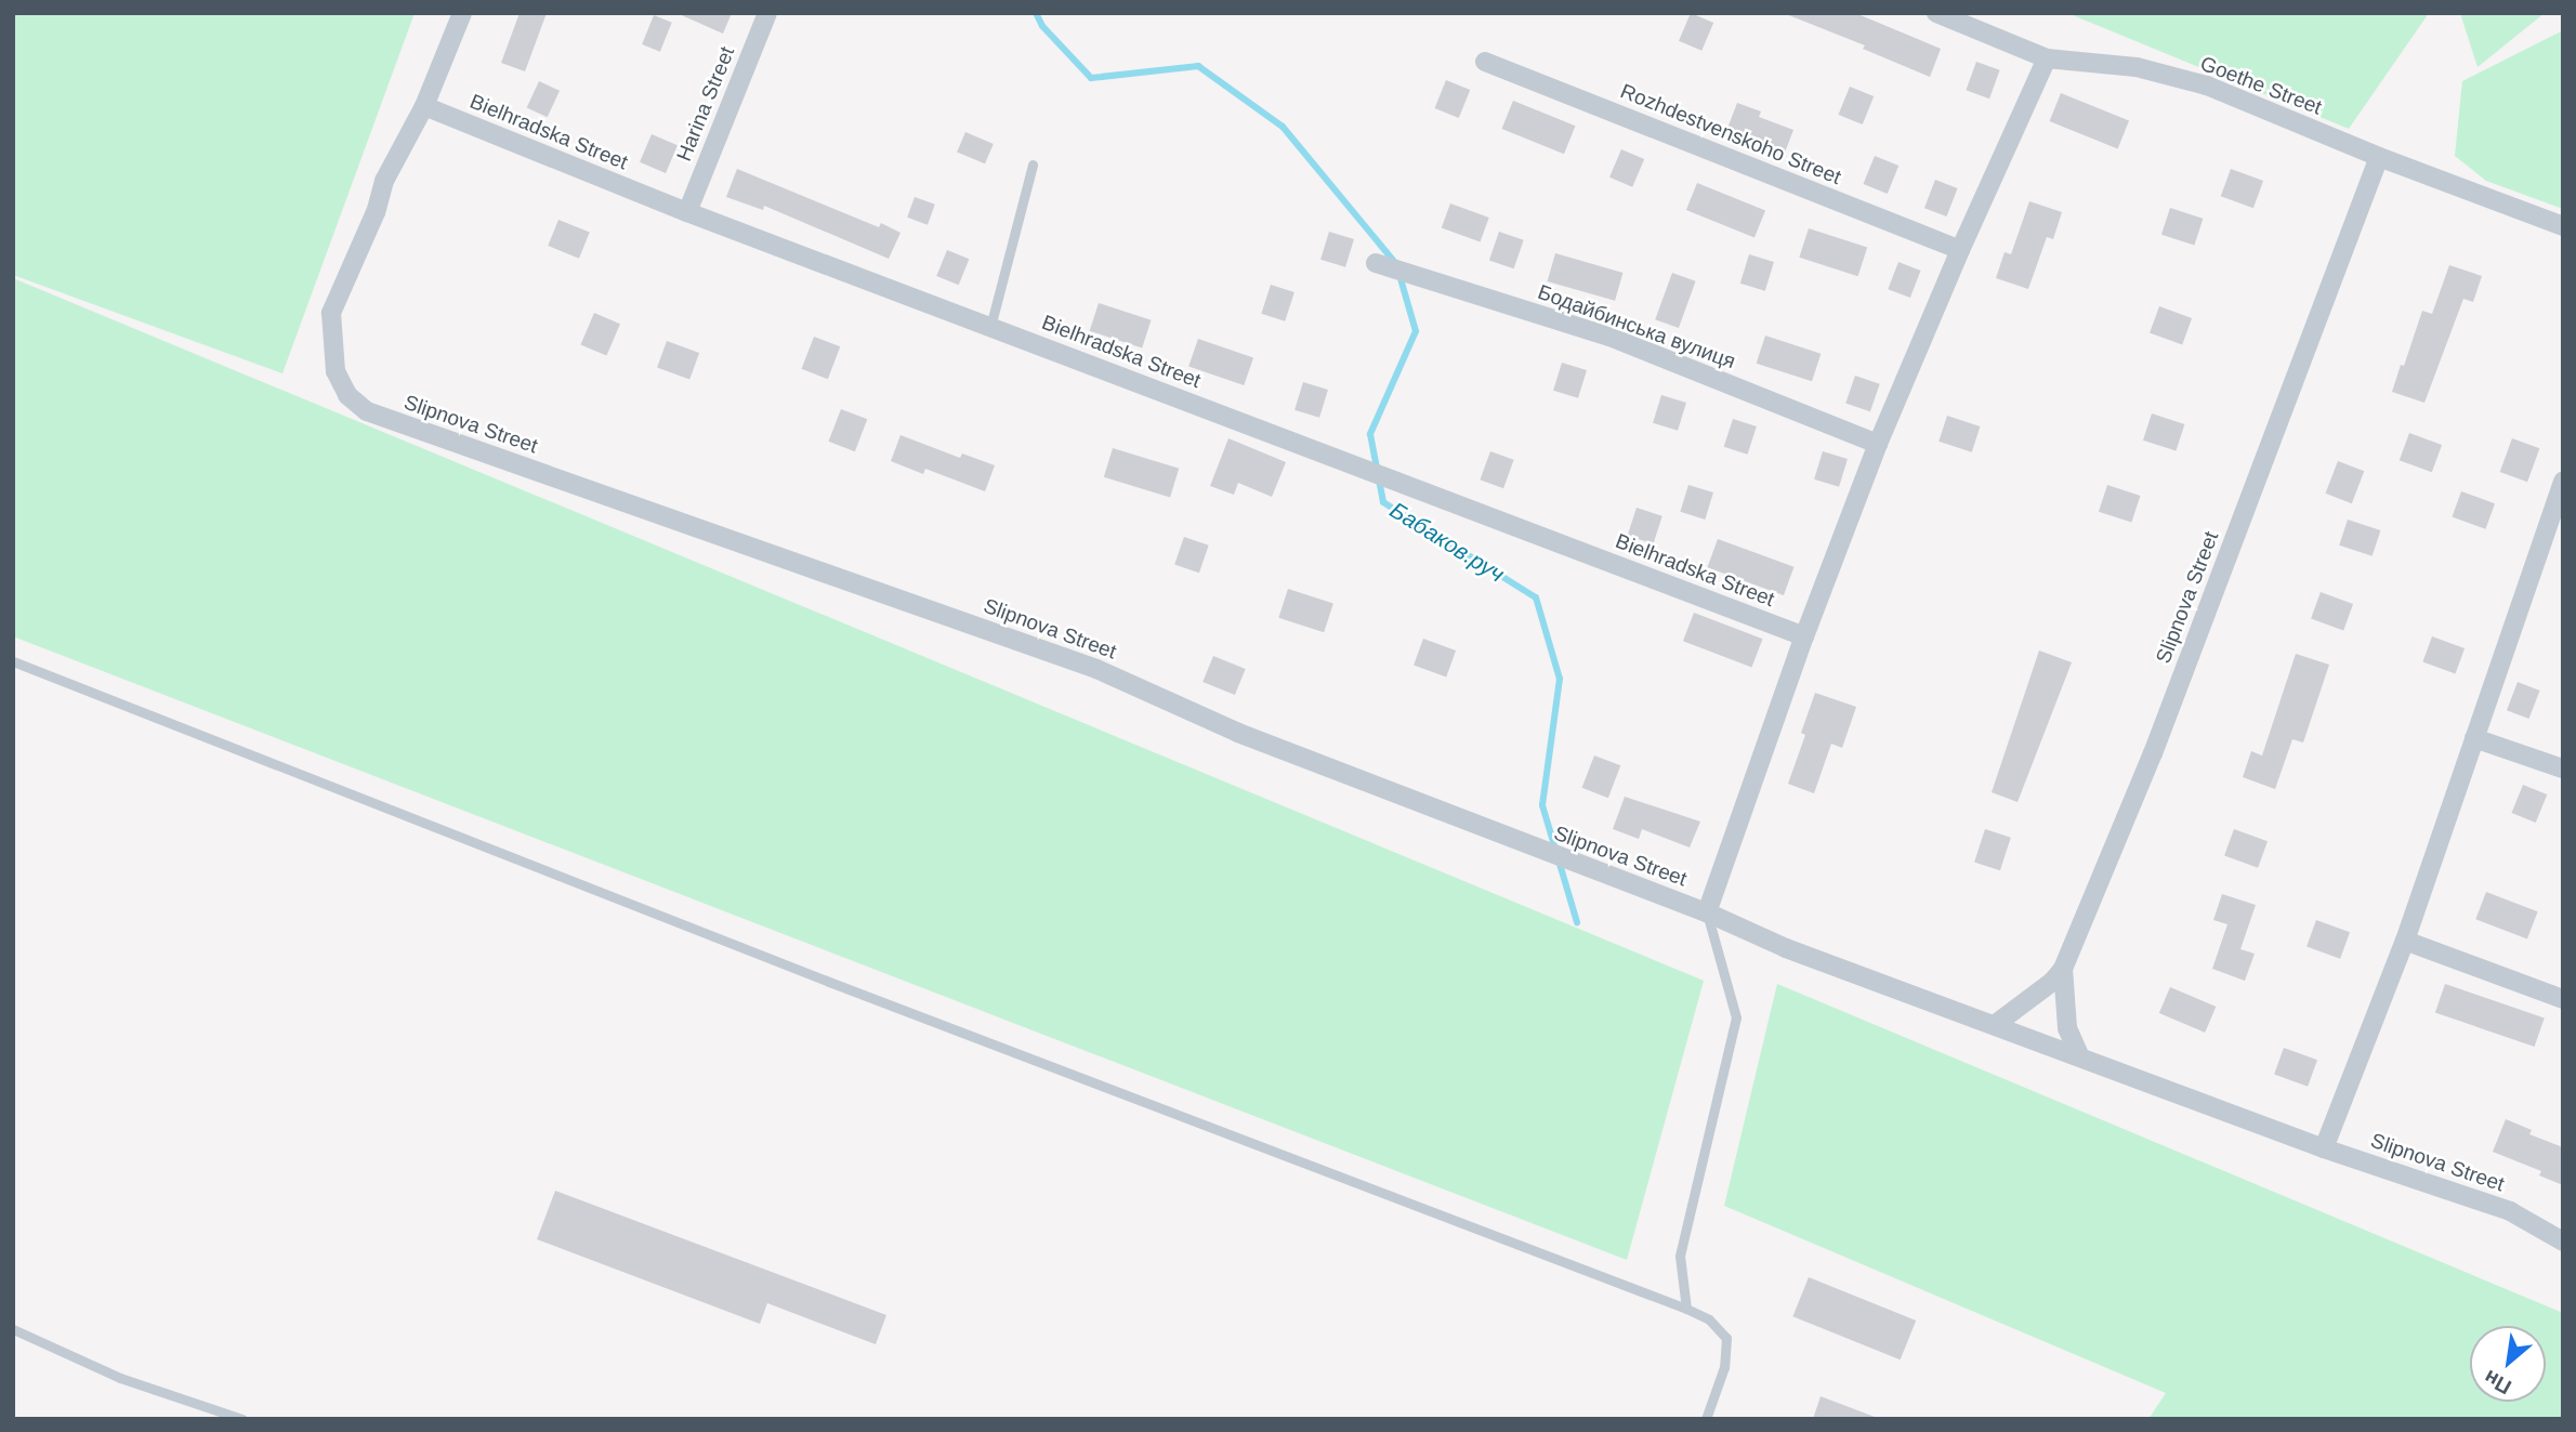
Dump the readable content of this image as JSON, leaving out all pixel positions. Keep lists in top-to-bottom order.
{
  "streets": {
    "street": [
      "Goethe Street",
      "Harina Street",
      "Bielhradska Street",
      "Rozhdestvenskoho Street",
      "Бодайбинська вулиця",
      "Slipnova Street"
    ]
  },
  "crossings": [
    ["Goethe Street", "Slipnova Street"],
    ["Harina Street", "Bielhradska Street"],
    ["Bielhradska Street", "Slipnova Street"],
    ["Rozhdestvenskoho Street", "Slipnova Street"],
    ["Бодайбинська вулиця", "Slipnova Street"]
  ],
  "water": ["Бабаков.руч"],
  "north": "bottom left"
}
